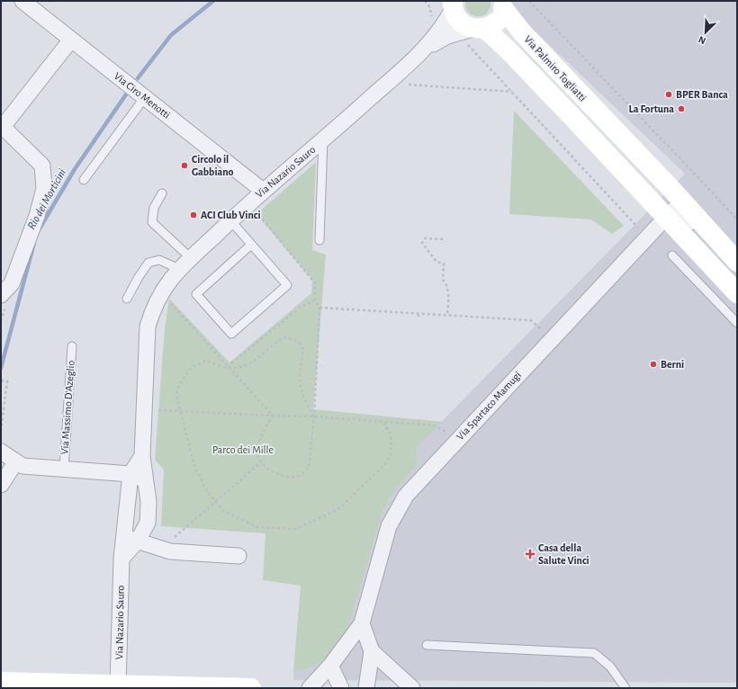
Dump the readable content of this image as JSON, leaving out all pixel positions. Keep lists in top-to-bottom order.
{
  "streets": {
    "main road": ["Via Palmiro Togliatti"],
    "street": [
      "Via Ciro Menotti",
      "Via Nazario Sauro",
      "Via Spartaco Mamugi",
      "Via Massimo D'Azeglio"
    ]
  },
  "crossings": [
    ["Via Palmiro Togliatti", "Via Nazario Sauro"],
    ["Via Palmiro Togliatti", "Via Spartaco Mamugi"],
    ["Via Ciro Menotti", "Via Nazario Sauro"],
    ["Via Nazario Sauro", "Via Massimo D'Azeglio"]
  ],
  "water": ["Rio dei Morticini"],
  "parks": ["Parco dei Mille"],
  "places": {
    "other": [
      "BPER Banca",
      "La Fortuna",
      "Circolo il Gabbiano",
      "ACI Club Vinci",
      "Berni"
    ],
    "health": ["Casa della Salute Vinci"]
  },
  "north": "bottom left"
}
